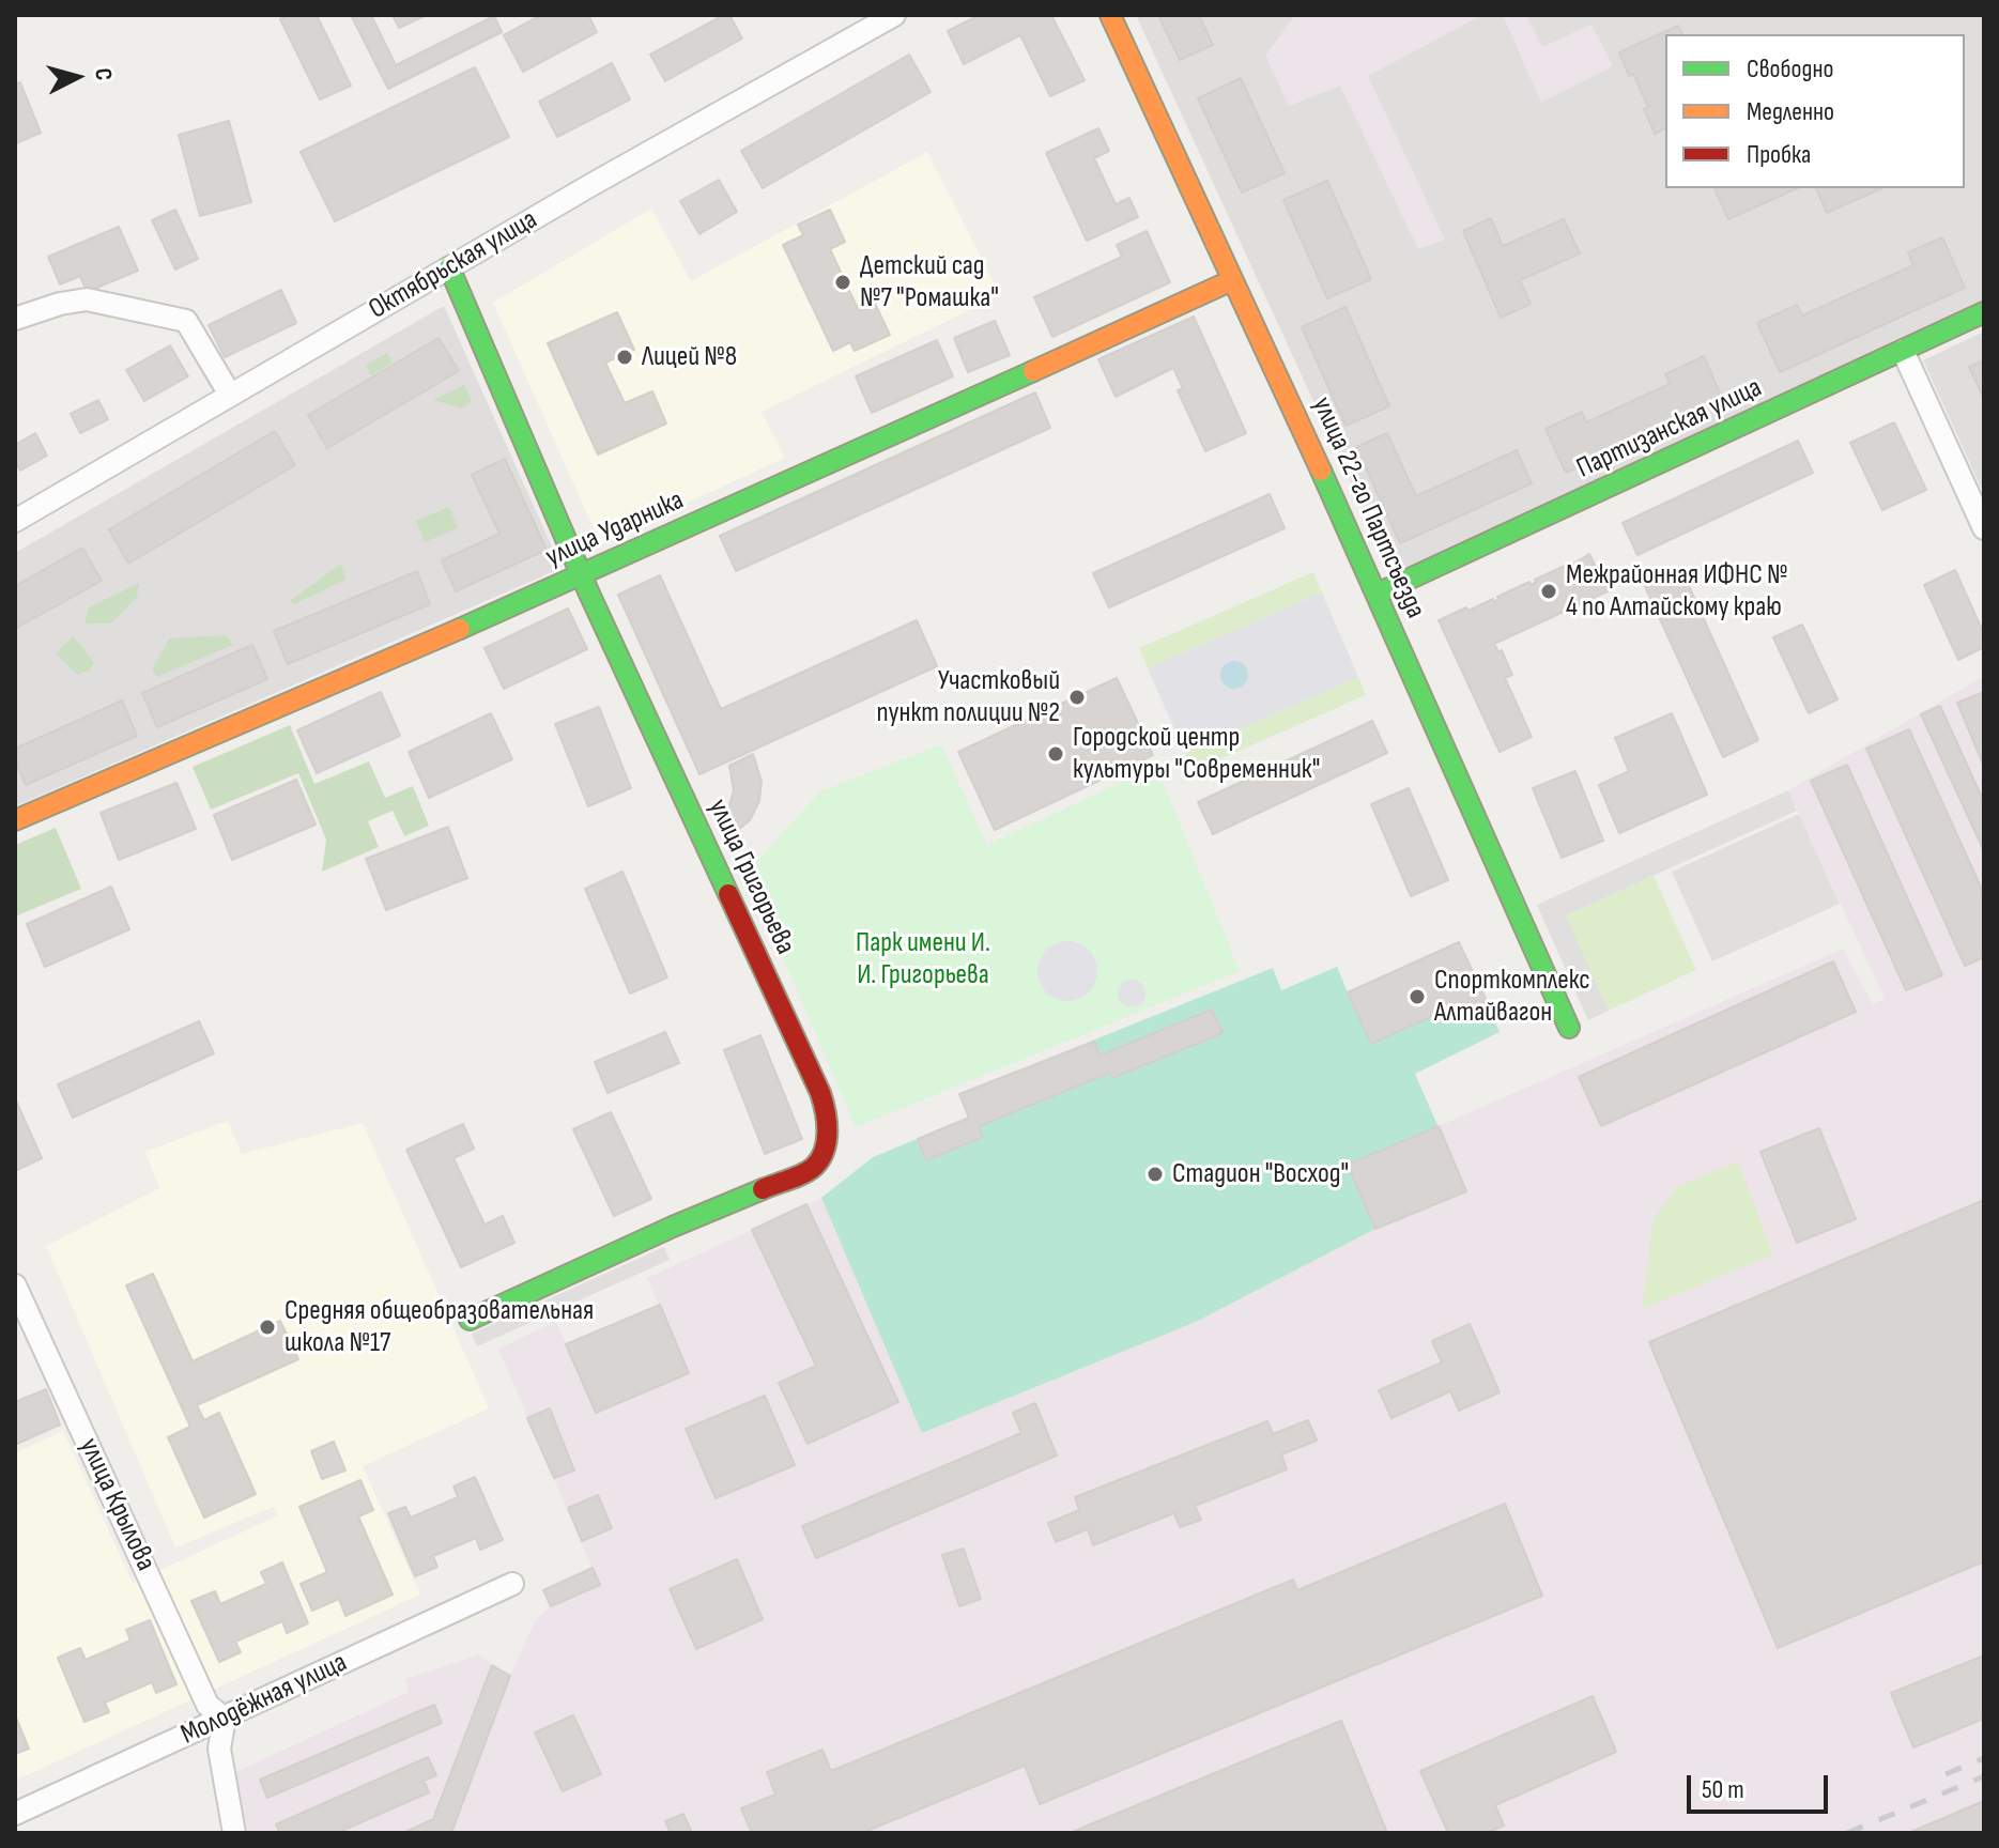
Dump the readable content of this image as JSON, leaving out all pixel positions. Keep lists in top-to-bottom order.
{
  "streets": {
    "street": [
      "Октябрьская улица",
      "Партизанская улица",
      "улица 22-го Партсъезда",
      "улица Ударника",
      "улица Григорьева",
      "улица Крылова",
      "Молодёжная улица"
    ]
  },
  "crossings": [
    ["Октябрьская улица", "улица Григорьева"],
    ["Партизанская улица", "улица 22-го Партсъезда"],
    ["улица 22-го Партсъезда", "улица Ударника"],
    ["улица Ударника", "улица Григорьева"],
    ["улица Крылова", "Молодёжная улица"]
  ],
  "parks": ["Парк имени И. И. Григорьева"],
  "places": [
    "Детский сад №7 \"Ромашка\"",
    "Лицей №8",
    "Межрайонная ИФНС № 4 по Алтайскому краю",
    "Участковый пункт полиции №2",
    "Городской центр культуры \"Современник\"",
    "Спорткомплекс Алтайвагон",
    "Стадион \"Восход\"",
    "Средняя общеобразовательная школа №17"
  ],
  "legend": ["Свободно", "Медленно", "Пробка"],
  "scale_bar": "50 m",
  "north": "right"
}
